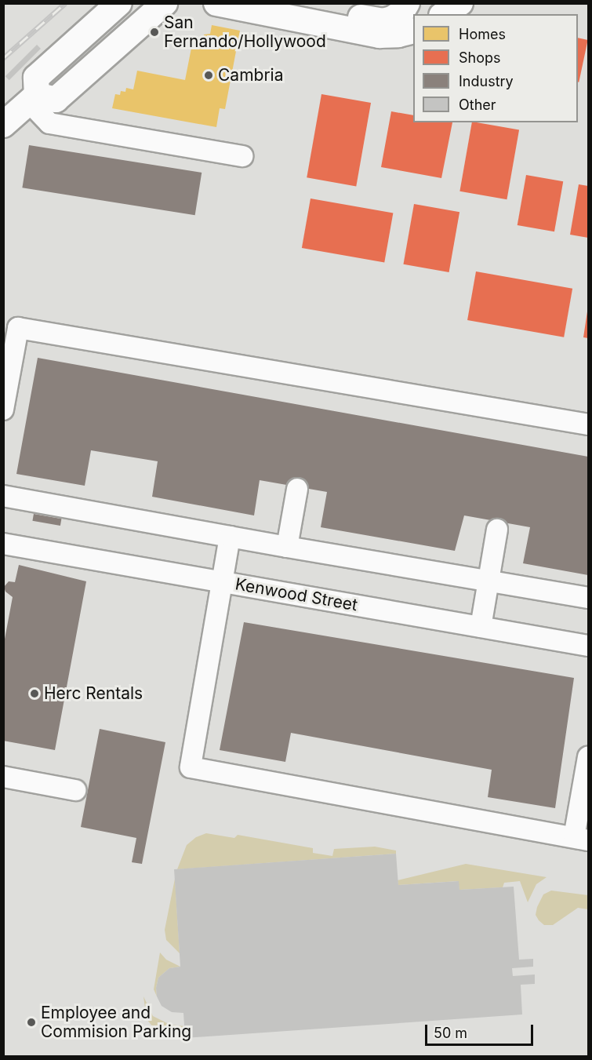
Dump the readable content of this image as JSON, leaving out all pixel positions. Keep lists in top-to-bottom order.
{
  "streets": {
    "street": ["Kenwood Street"]
  },
  "places": [
    "San Fernando/Hollywood",
    "Cambria",
    "Herc Rentals",
    "Employee and Commision Parking"
  ],
  "legend": [
    "Homes",
    "Shops",
    "Industry",
    "Other"
  ],
  "scale_bar": "50 m"
}
